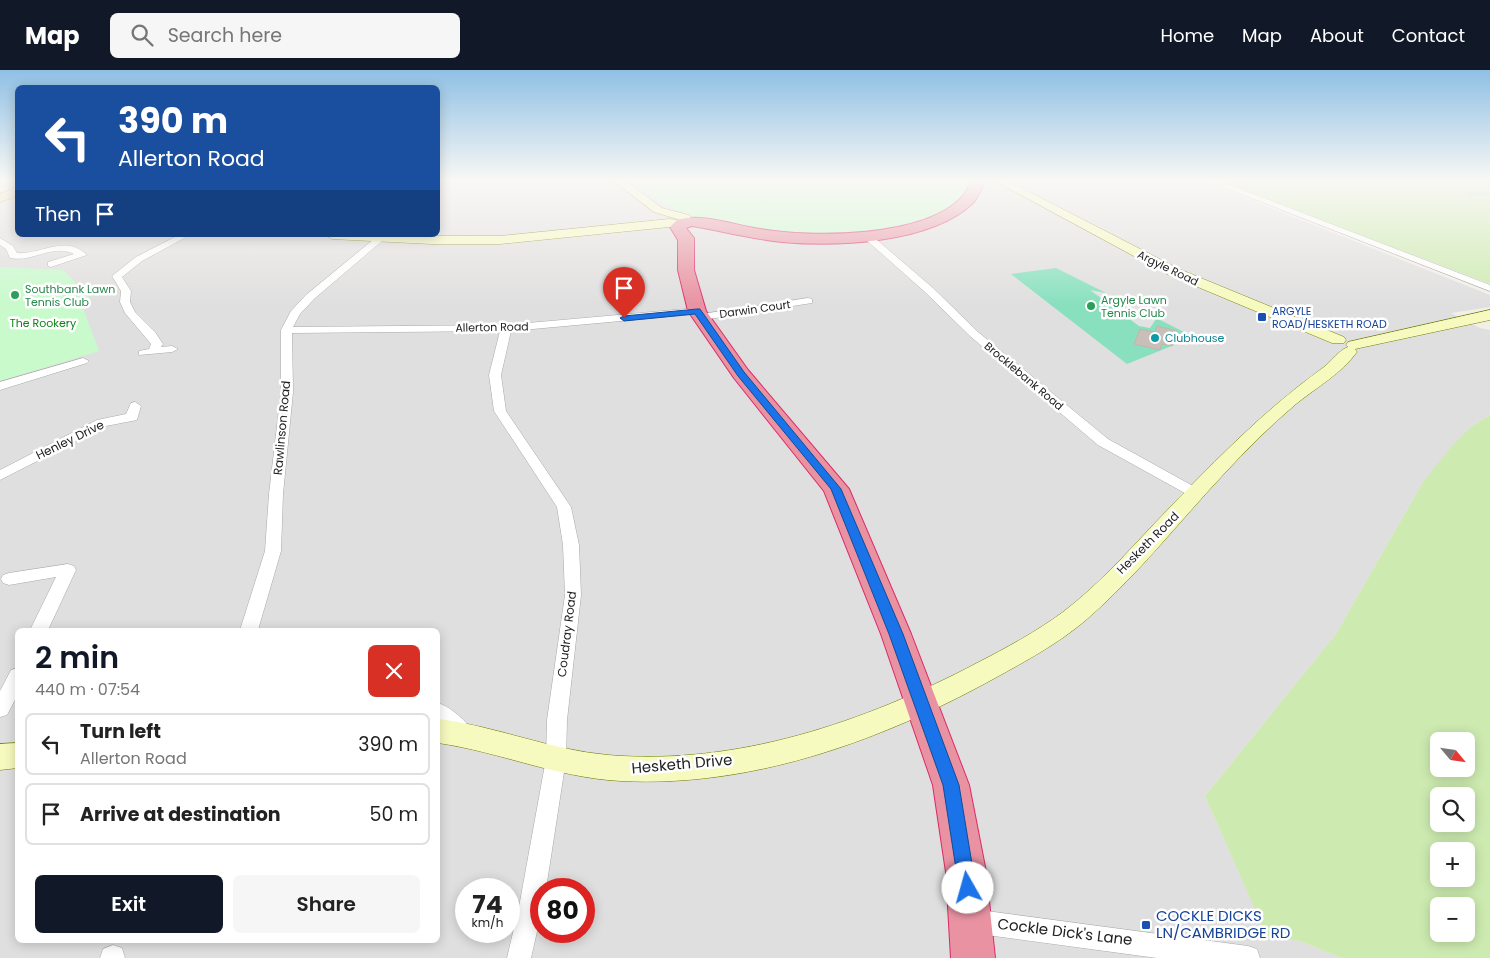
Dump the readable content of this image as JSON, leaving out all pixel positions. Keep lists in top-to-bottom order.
{
  "streets": {
    "street": [
      "Argyle Road",
      "Darwin Court",
      "Allerton Road",
      "Brocklebank Road",
      "Rawlinson Road",
      "Henley Drive",
      "Hesketh Road",
      "Coudray Road",
      "Hesketh Drive",
      "Cockle Dick's Lane"
    ]
  },
  "crossings": [
    ["Argyle Road", "Hesketh Road"],
    ["Darwin Court", "Allerton Road"],
    ["Allerton Road", "Rawlinson Road"],
    ["Allerton Road", "Coudray Road"],
    ["Brocklebank Road", "Hesketh Road"],
    ["Hesketh Road", "Hesketh Drive"],
    ["Coudray Road", "Hesketh Drive"]
  ],
  "parks": ["The Rookery"],
  "places": {
    "other": ["Southbank Lawn Tennis Club", "Argyle Lawn Tennis Club", "Clubhouse"],
    "transit": ["ARGYLE ROAD/HESKETH ROAD", "COCKLE DICKS LN/CAMBRIDGE RD"]
  },
  "north": "bottom right",
  "page": {
    "header": "Map",
    "search": "Search here",
    "nav": [
      "Home",
      "Map",
      "About",
      "Contact"
    ],
    "turn": ["390 m", "Allerton Road"],
    "then": "Then",
    "heading": ["2 min", "440 m · 07:54"],
    "list": [
      {
        "name": "Turn left",
        "note": "Allerton Road",
        "value": "390 m"
      },
      {
        "name": "Arrive at destination",
        "value": "50 m"
      }
    ],
    "map_buttons": ["+", "−"],
    "buttons": ["Exit", "Share"],
    "speed": "74 km/h",
    "limit": "80"
  }
}
